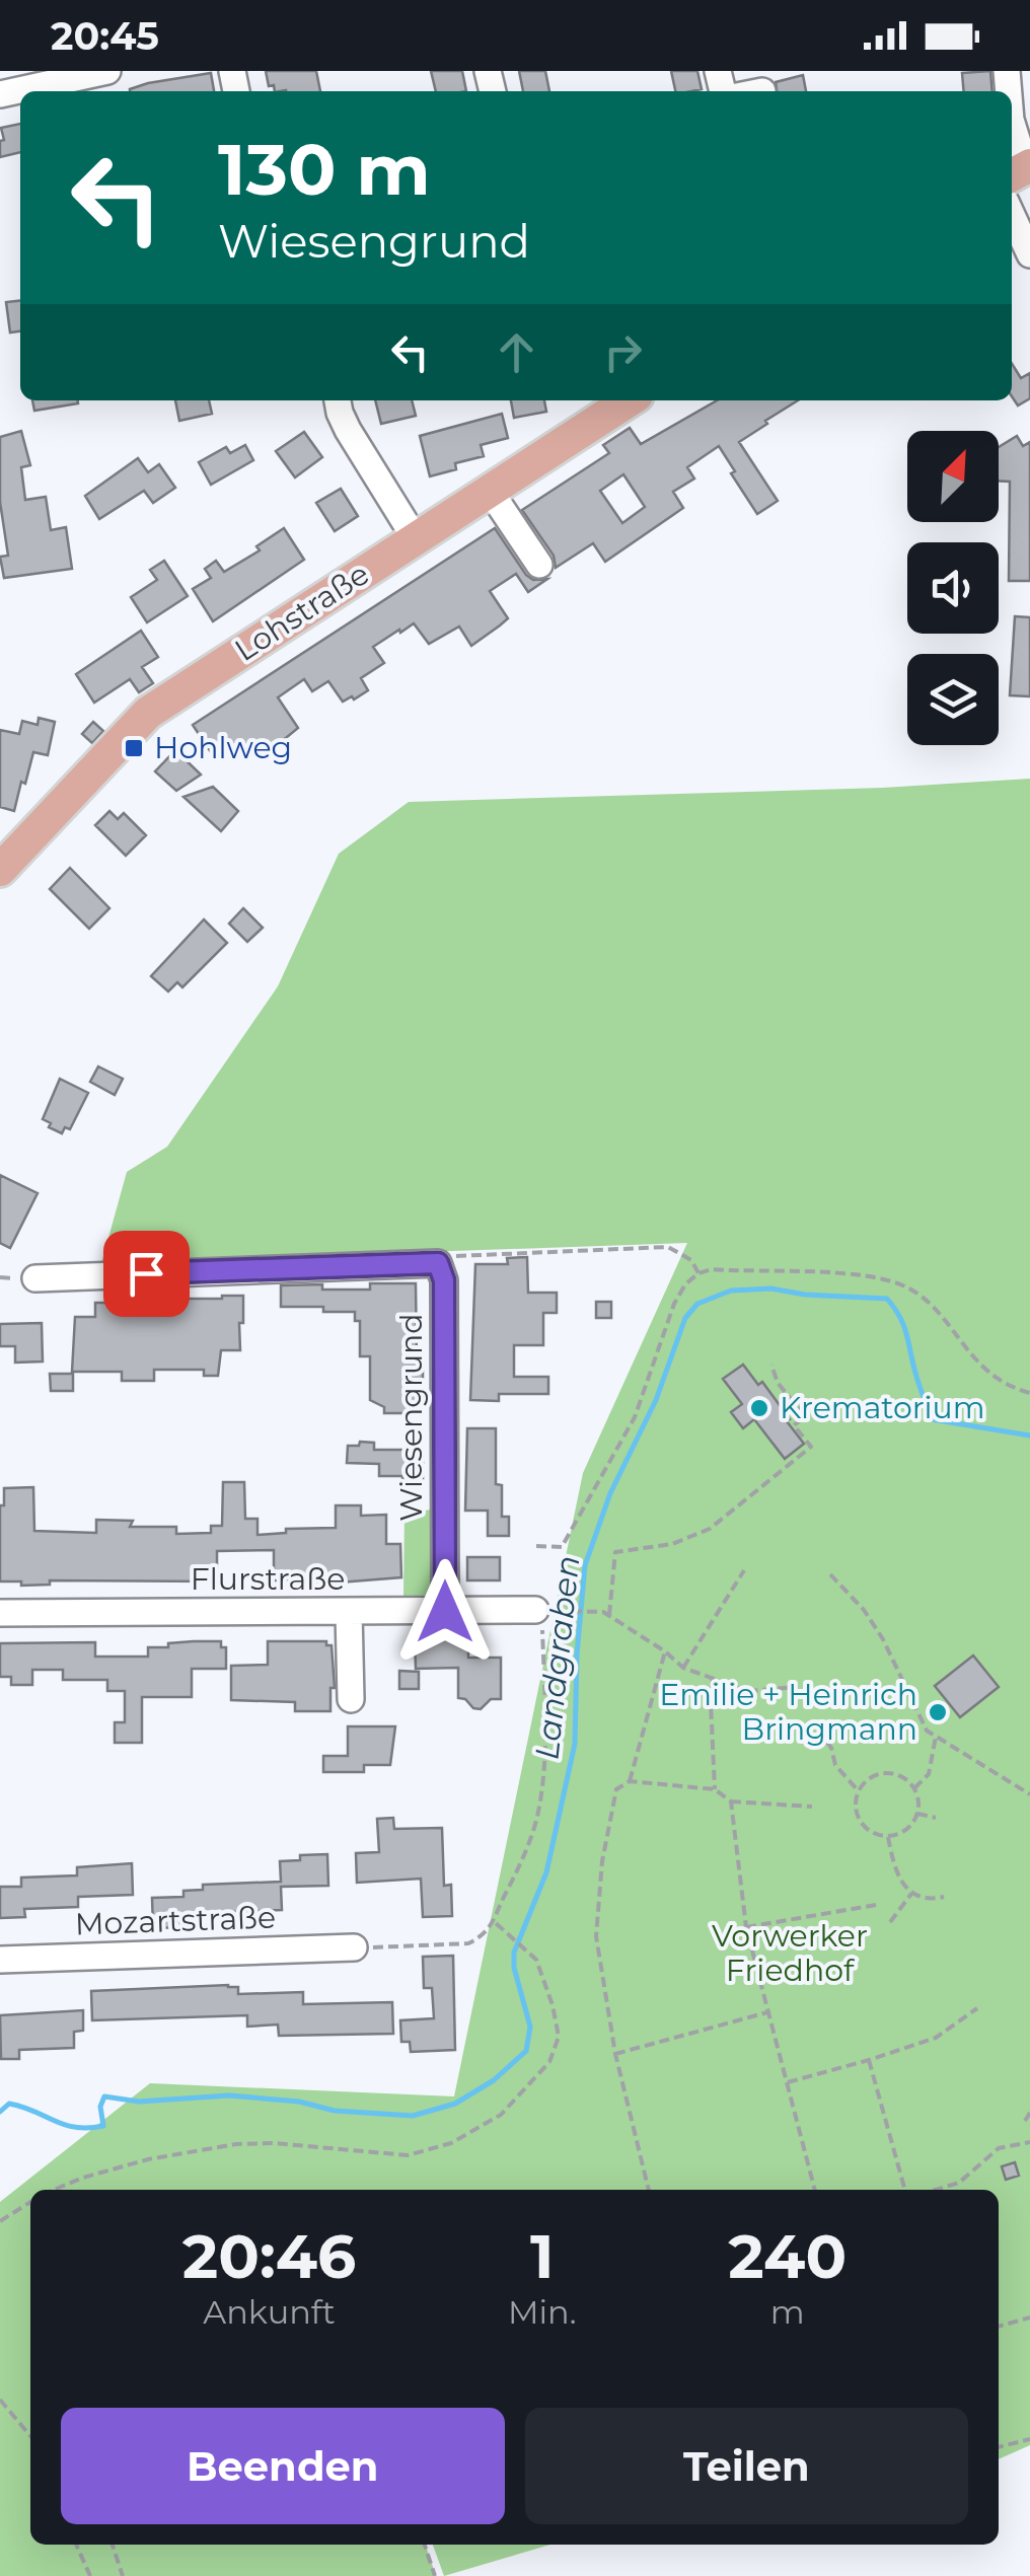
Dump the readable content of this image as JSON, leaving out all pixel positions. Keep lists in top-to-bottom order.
{
  "streets": {
    "main road": ["Lohstraße"],
    "street": ["Wiesengrund", "Flurstraße", "Mozartstraße"]
  },
  "crossings": [
    ["Wiesengrund", "Flurstraße"]
  ],
  "water": ["Landgraben"],
  "parks": ["Vorwerker Friedhof"],
  "places": {
    "transit": ["Hohlweg"],
    "other": ["Krematorium", "Emilie + Heinrich Bringmann"]
  },
  "north": "top right",
  "page": {
    "status": "20:45",
    "turn": ["130 m", "Wiesengrund"],
    "eta": [
      "20:46",
      "Ankunft",
      "1",
      "Min.",
      "240",
      "m"
    ],
    "buttons": ["Beenden", "Teilen"]
  }
}
